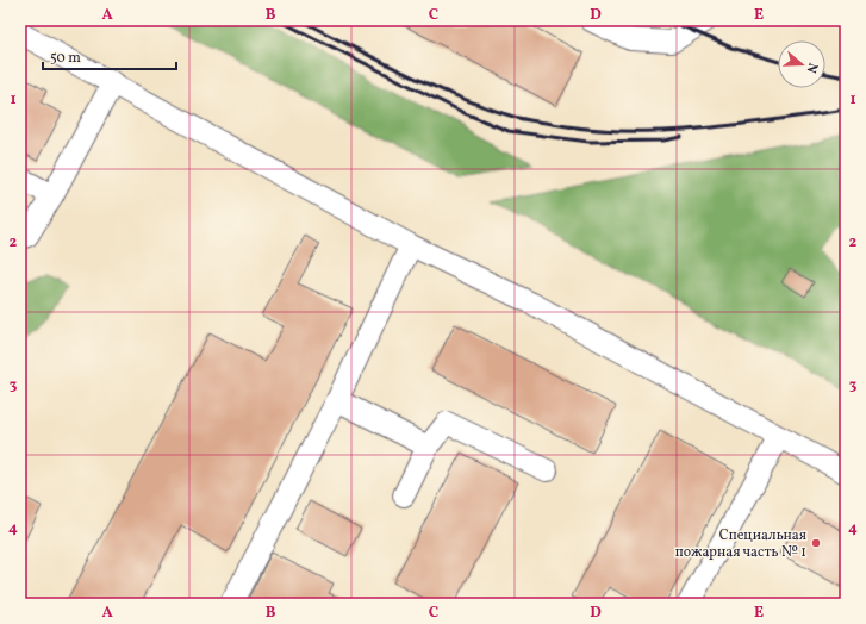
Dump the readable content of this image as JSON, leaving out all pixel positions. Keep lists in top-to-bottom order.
{
  "places": ["Специальная пожарная часть № 1"],
  "scale_bar": "50 m",
  "north": "right",
  "grid": {
    "columns": [
      "A",
      "B",
      "C",
      "D",
      "E"
    ],
    "rows": [
      "1",
      "2",
      "3",
      "4"
    ]
  }
}
